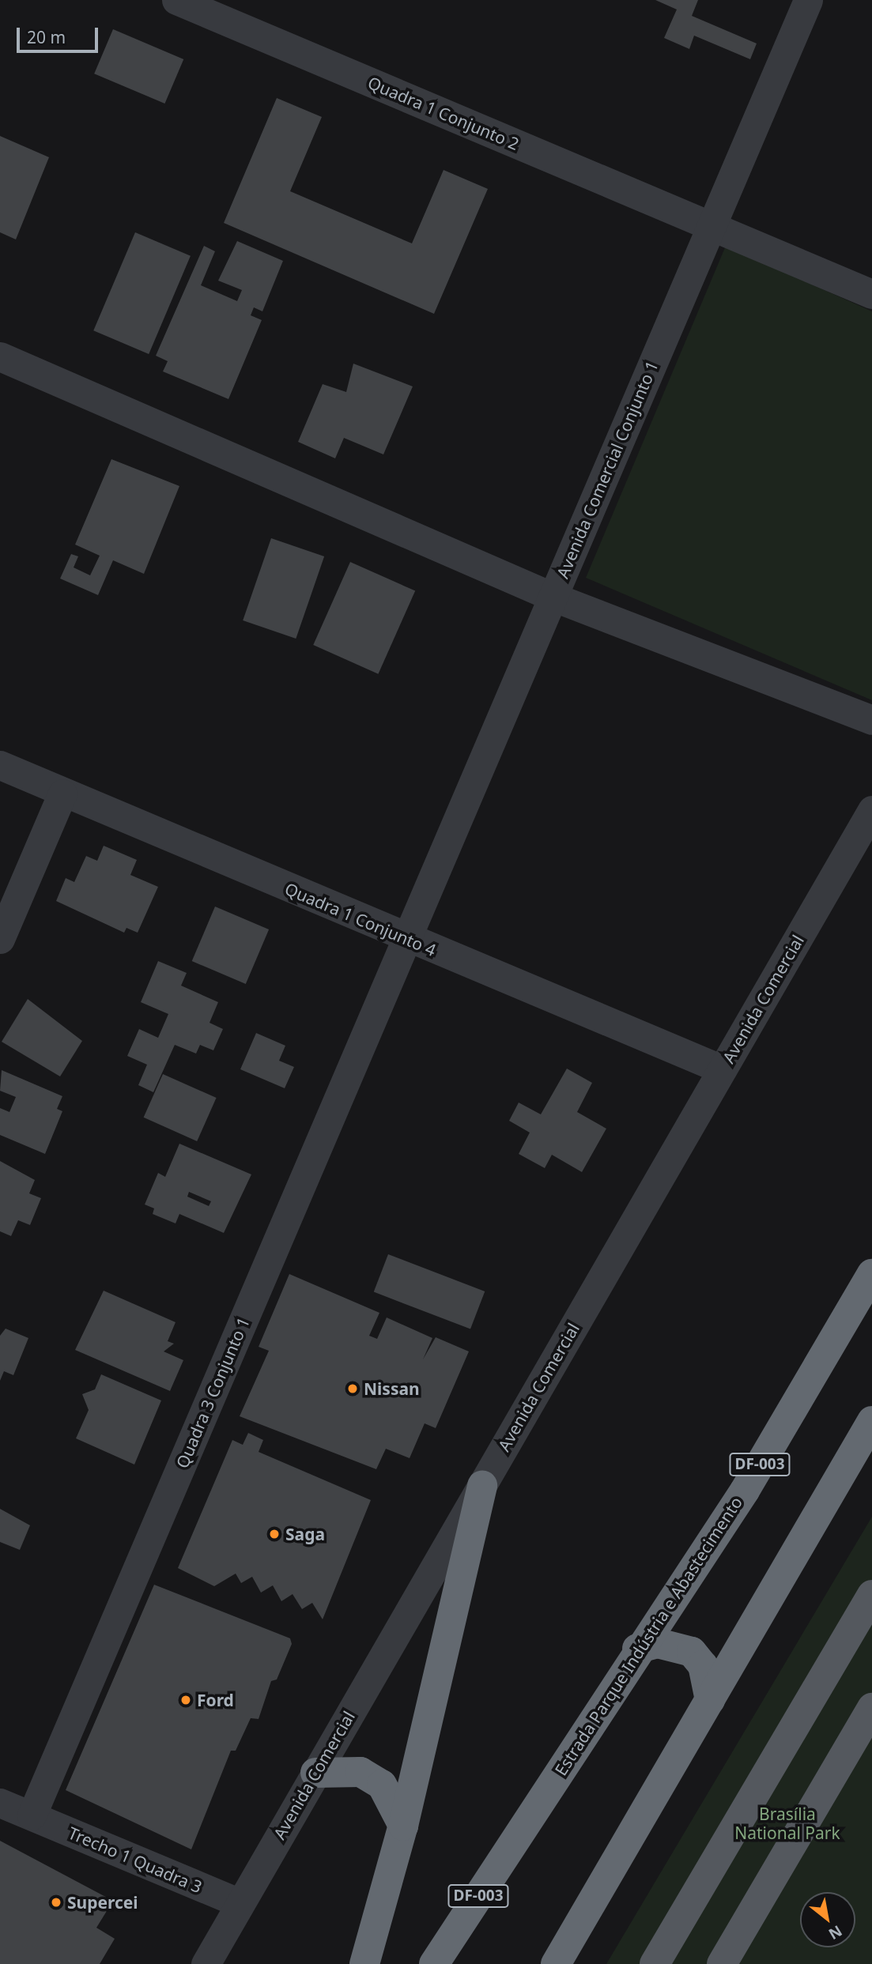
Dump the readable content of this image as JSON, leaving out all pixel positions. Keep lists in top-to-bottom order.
{
  "streets": {
    "highway": ["DF-003", "Estrada Parque Indústria e Abastecimento"],
    "street": [
      "Quadra 1 Conjunto 2",
      "Avenida Comercial Conjunto 1",
      "Quadra 1 Conjunto 4",
      "Avenida Comercial",
      "Quadra 3 Conjunto 1",
      "Trecho 1 Quadra 3"
    ]
  },
  "crossings": [
    ["Quadra 1 Conjunto 2", "Avenida Comercial Conjunto 1"],
    ["Avenida Comercial Conjunto 1", "Quadra 1 Conjunto 4"],
    ["Avenida Comercial Conjunto 1", "Quadra 3 Conjunto 1"],
    ["Quadra 1 Conjunto 4", "Avenida Comercial"],
    ["Quadra 1 Conjunto 4", "Quadra 3 Conjunto 1"],
    ["Avenida Comercial", "Trecho 1 Quadra 3"],
    ["Quadra 3 Conjunto 1", "Trecho 1 Quadra 3"]
  ],
  "parks": ["Brasília National Park"],
  "places": [
    "Nissan",
    "Saga",
    "Ford",
    "Supercei"
  ],
  "scale_bar": "20 m",
  "north": "bottom right"
}
